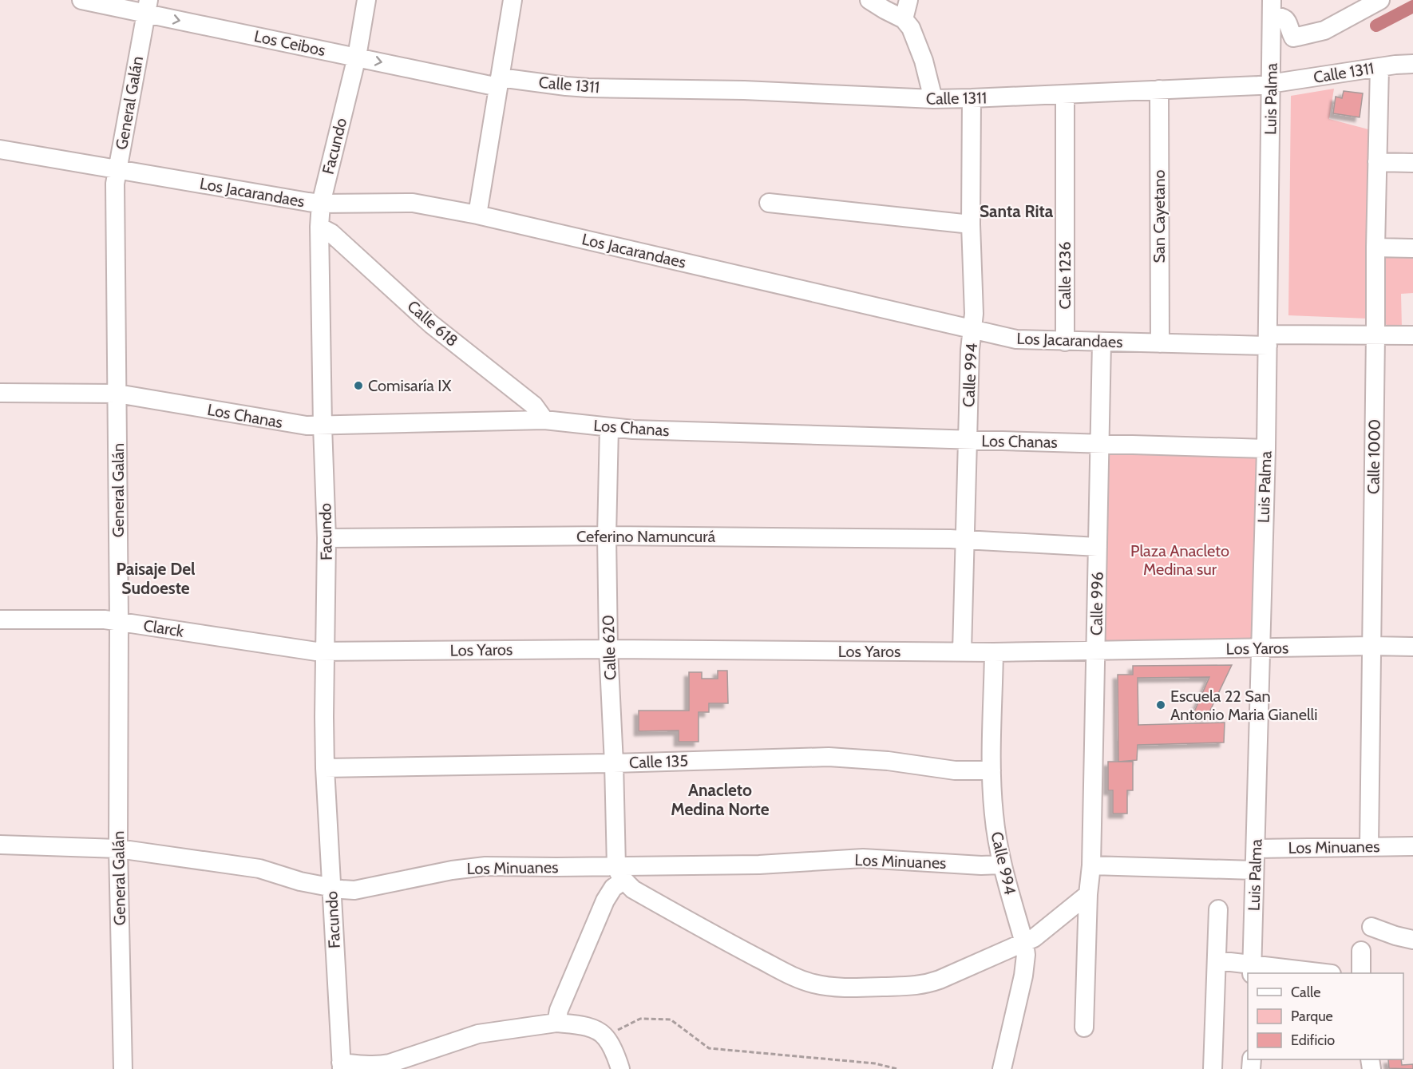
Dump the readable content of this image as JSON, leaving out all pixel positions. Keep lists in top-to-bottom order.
{
  "streets": {
    "street": [
      "Los Ceibos",
      "Calle 1311",
      "Luis Palma",
      "General Galán",
      "Facundo",
      "Los Jacarandaes",
      "San Cayetano",
      "Calle 1236",
      "Calle 618",
      "Calle 994",
      "Los Chanas",
      "Calle 1000",
      "Ceferino Namuncurá",
      "Calle 996",
      "Clarck",
      "Calle 620",
      "Los Yaros",
      "Calle 135",
      "Los Minuanes"
    ]
  },
  "crossings": [
    ["Los Ceibos", "Calle 1311"],
    ["Los Ceibos", "General Galán"],
    ["Los Ceibos", "Facundo"],
    ["Calle 1311", "Luis Palma"],
    ["Calle 1311", "San Cayetano"],
    ["Calle 1311", "Calle 1236"],
    ["Calle 1311", "Calle 994"],
    ["Calle 1311", "Calle 1000"],
    ["Luis Palma", "Los Jacarandaes"],
    ["Luis Palma", "Los Chanas"],
    ["Luis Palma", "Los Yaros"],
    ["Luis Palma", "Los Minuanes"],
    ["General Galán", "Los Jacarandaes"],
    ["General Galán", "Los Chanas"],
    ["General Galán", "Clarck"],
    ["General Galán", "Los Minuanes"],
    ["Facundo", "Los Jacarandaes"],
    ["Facundo", "Calle 618"],
    ["Facundo", "Los Chanas"],
    ["Facundo", "Ceferino Namuncurá"],
    ["Facundo", "Clarck"],
    ["Facundo", "Los Yaros"],
    ["Facundo", "Calle 135"],
    ["Facundo", "Los Minuanes"],
    ["Los Jacarandaes", "San Cayetano"],
    ["Los Jacarandaes", "Calle 1236"],
    ["Los Jacarandaes", "Calle 994"],
    ["Los Jacarandaes", "Calle 1000"],
    ["Los Jacarandaes", "Calle 996"],
    ["Calle 618", "Los Chanas"],
    ["Calle 994", "Los Chanas"],
    ["Calle 994", "Ceferino Namuncurá"],
    ["Calle 994", "Los Yaros"],
    ["Calle 994", "Calle 135"],
    ["Calle 994", "Los Minuanes"],
    ["Los Chanas", "Calle 996"],
    ["Los Chanas", "Calle 620"],
    ["Calle 1000", "Los Yaros"],
    ["Calle 1000", "Los Minuanes"],
    ["Ceferino Namuncurá", "Calle 996"],
    ["Ceferino Namuncurá", "Calle 620"],
    ["Calle 996", "Los Yaros"],
    ["Clarck", "Los Yaros"],
    ["Calle 620", "Los Yaros"],
    ["Calle 620", "Calle 135"],
    ["Calle 620", "Los Minuanes"]
  ],
  "one_way": ["Los Ceibos"],
  "districts": ["Santa Rita", "Paisaje Del Sudoeste", "Anacleto Medina Norte"],
  "parks": ["Plaza Anacleto Medina sur"],
  "places": ["Comisaría IX", "Escuela 22 San Antonio Maria Gianelli"],
  "legend": ["Calle", "Parque", "Edificio"]
}
